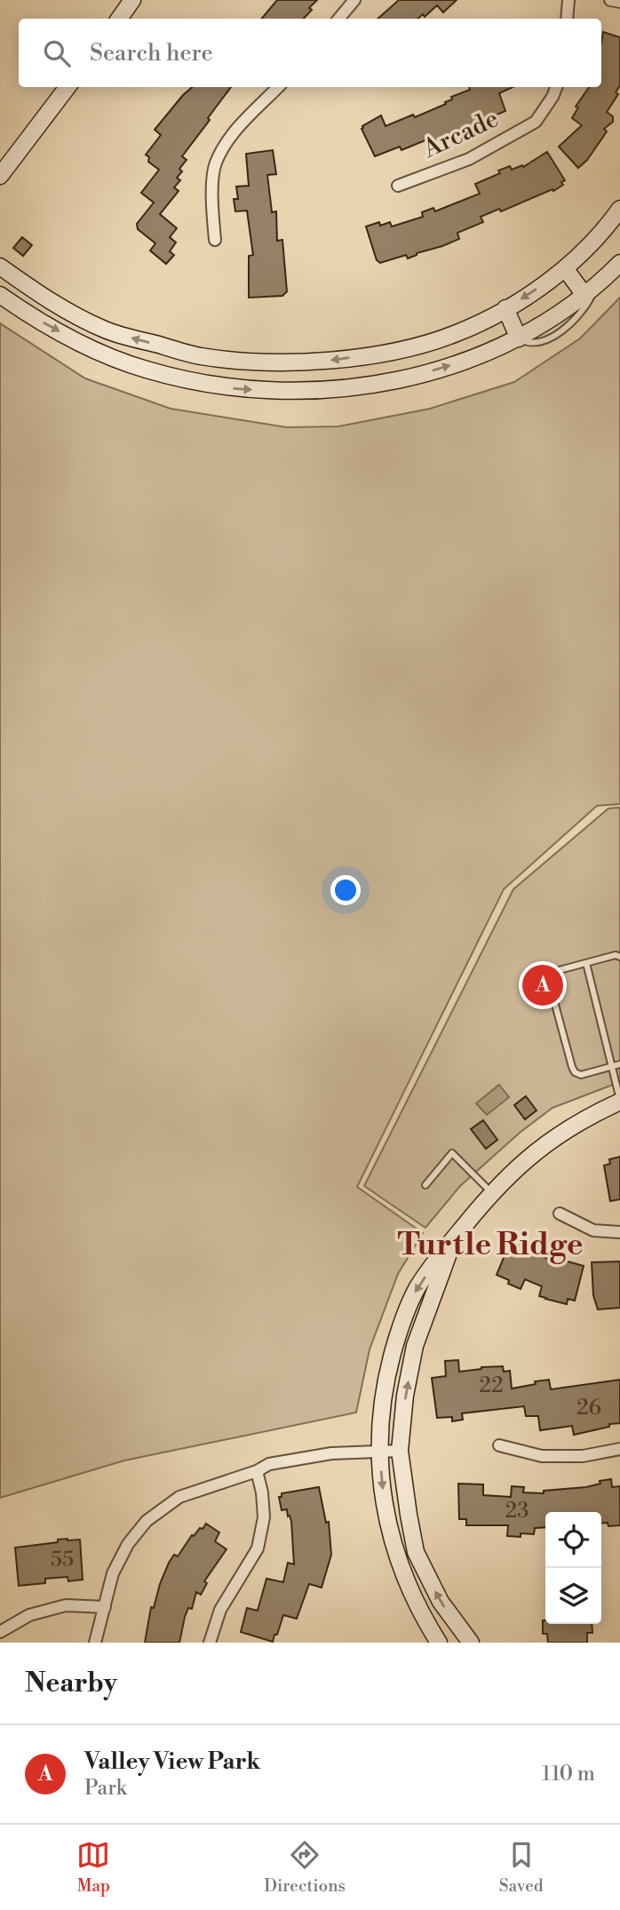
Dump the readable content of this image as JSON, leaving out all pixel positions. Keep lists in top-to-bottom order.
{
  "streets": {
    "street": ["Arcade"]
  },
  "districts": ["Turtle Ridge"],
  "house_numbers": [
    "22",
    "26",
    "23",
    "55"
  ],
  "page": {
    "search": "Search here",
    "pins": "A",
    "heading": "Nearby",
    "list": [
      {
        "mark": "A",
        "name": "Valley View Park",
        "note": "Park",
        "value": "110 m"
      }
    ],
    "nav": ["Map", "Directions", "Saved"]
  }
}
